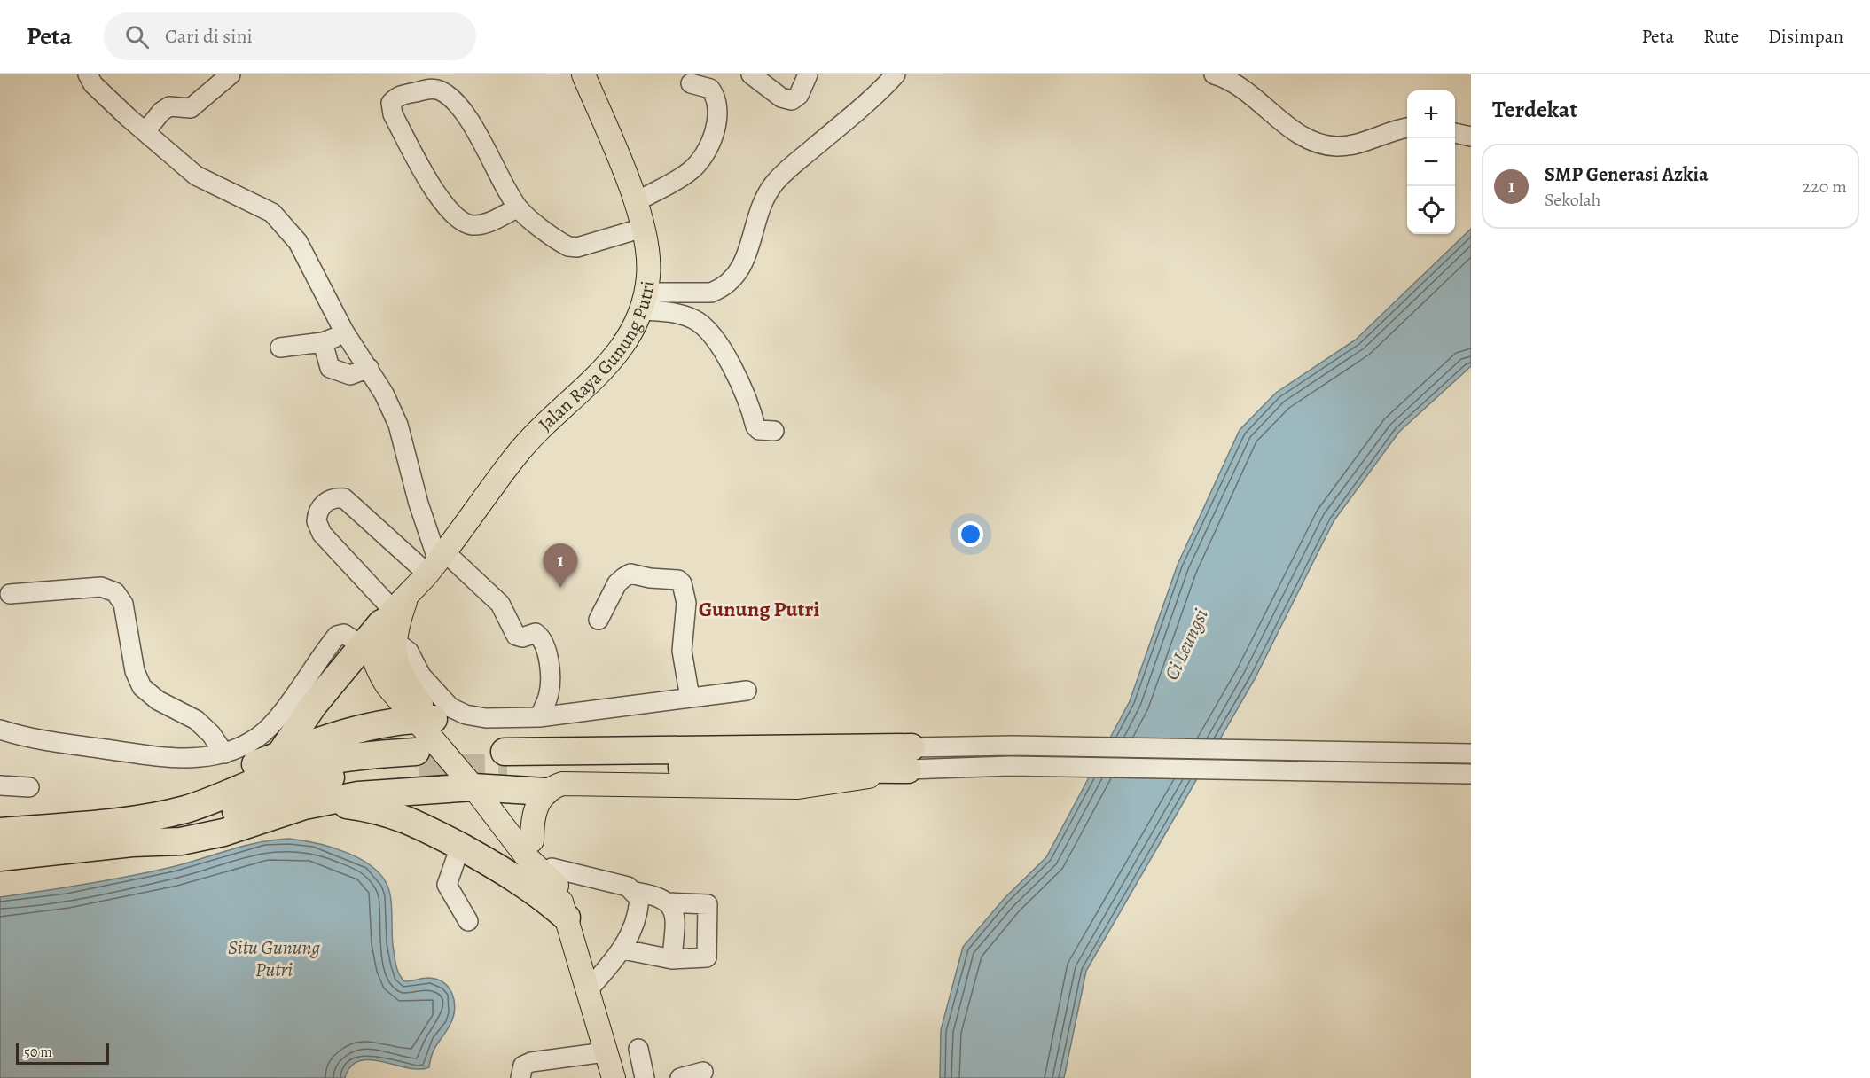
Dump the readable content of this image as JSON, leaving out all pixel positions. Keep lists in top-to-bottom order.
{
  "streets": {
    "main road": ["Jalan Raya Gunung Putri"]
  },
  "districts": ["Gunung Putri"],
  "water": ["Ci Leungsi", "Situ Gunung Putri"],
  "scale_bar": "50 m",
  "page": {
    "header": "Peta",
    "search": "Cari di sini",
    "nav": ["Peta", "Rute", "Disimpan"],
    "heading": "Terdekat",
    "map_buttons": ["+", "−"],
    "list": [
      {
        "mark": "1",
        "name": "SMP Generasi Azkia",
        "note": "Sekolah",
        "value": "220 m"
      }
    ],
    "pins": "1",
    "scale": "50 m"
  }
}
